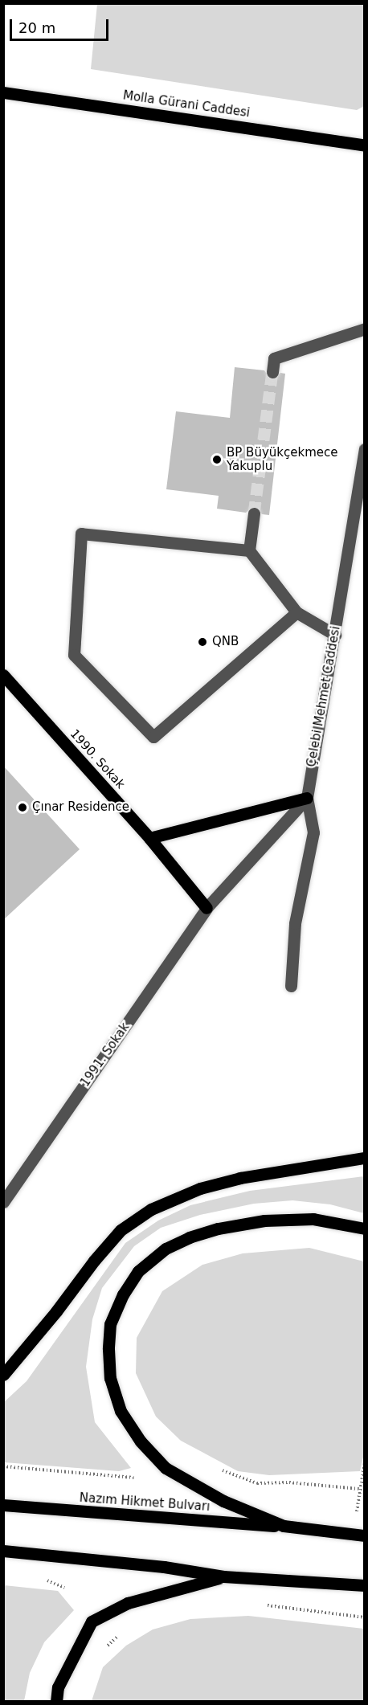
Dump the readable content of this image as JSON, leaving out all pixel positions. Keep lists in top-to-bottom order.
{
  "streets": {
    "main road": ["Molla Gürani Caddesi", "1990. Sokak", "Nazım Hikmet Bulvarı"],
    "street": ["Çelebi Mehmet Caddesi", "1991. Sokak"]
  },
  "crossings": [
    ["1990. Sokak", "1991. Sokak"]
  ],
  "places": ["BP Büyükçekmece Yakuplu", "QNB", "Çınar Residence"],
  "scale_bar": "20 m"
}
